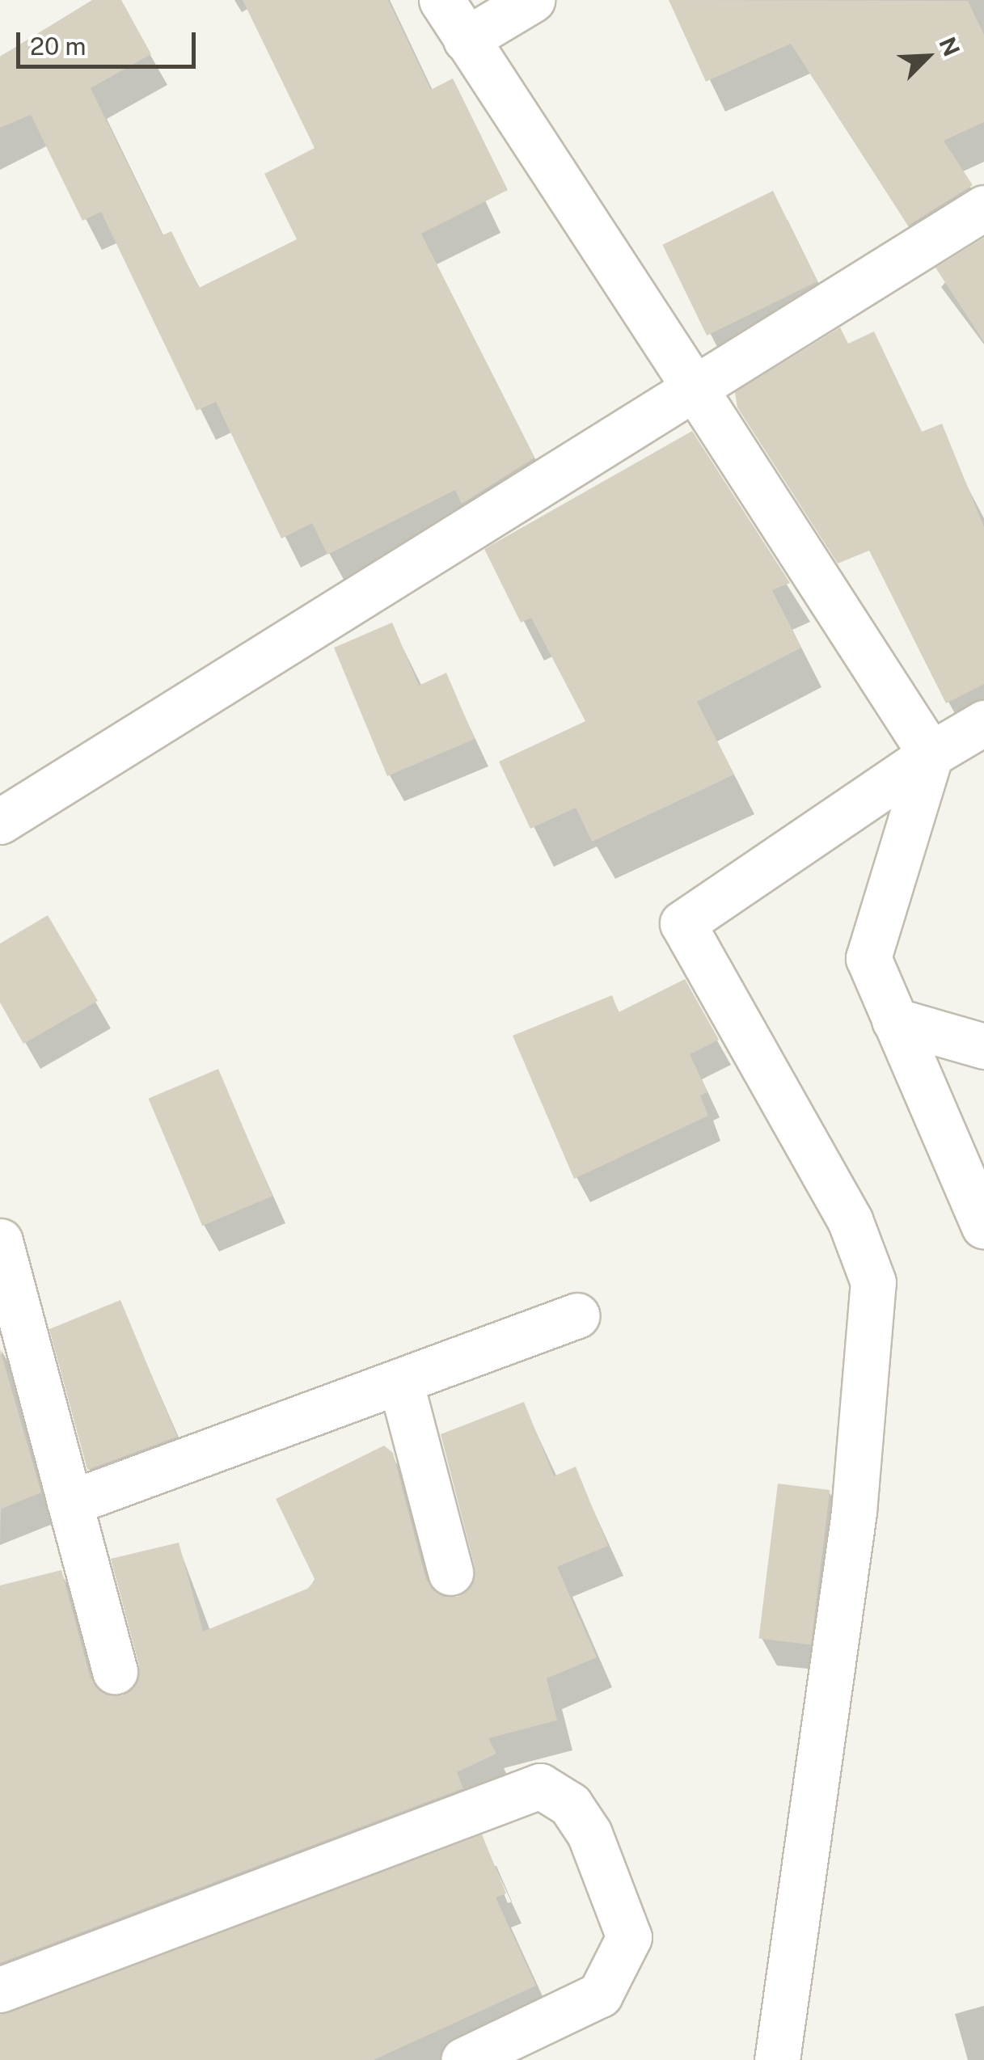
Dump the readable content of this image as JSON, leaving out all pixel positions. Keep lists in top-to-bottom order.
{
  "scale_bar": "20 m",
  "north": "top right"
}
